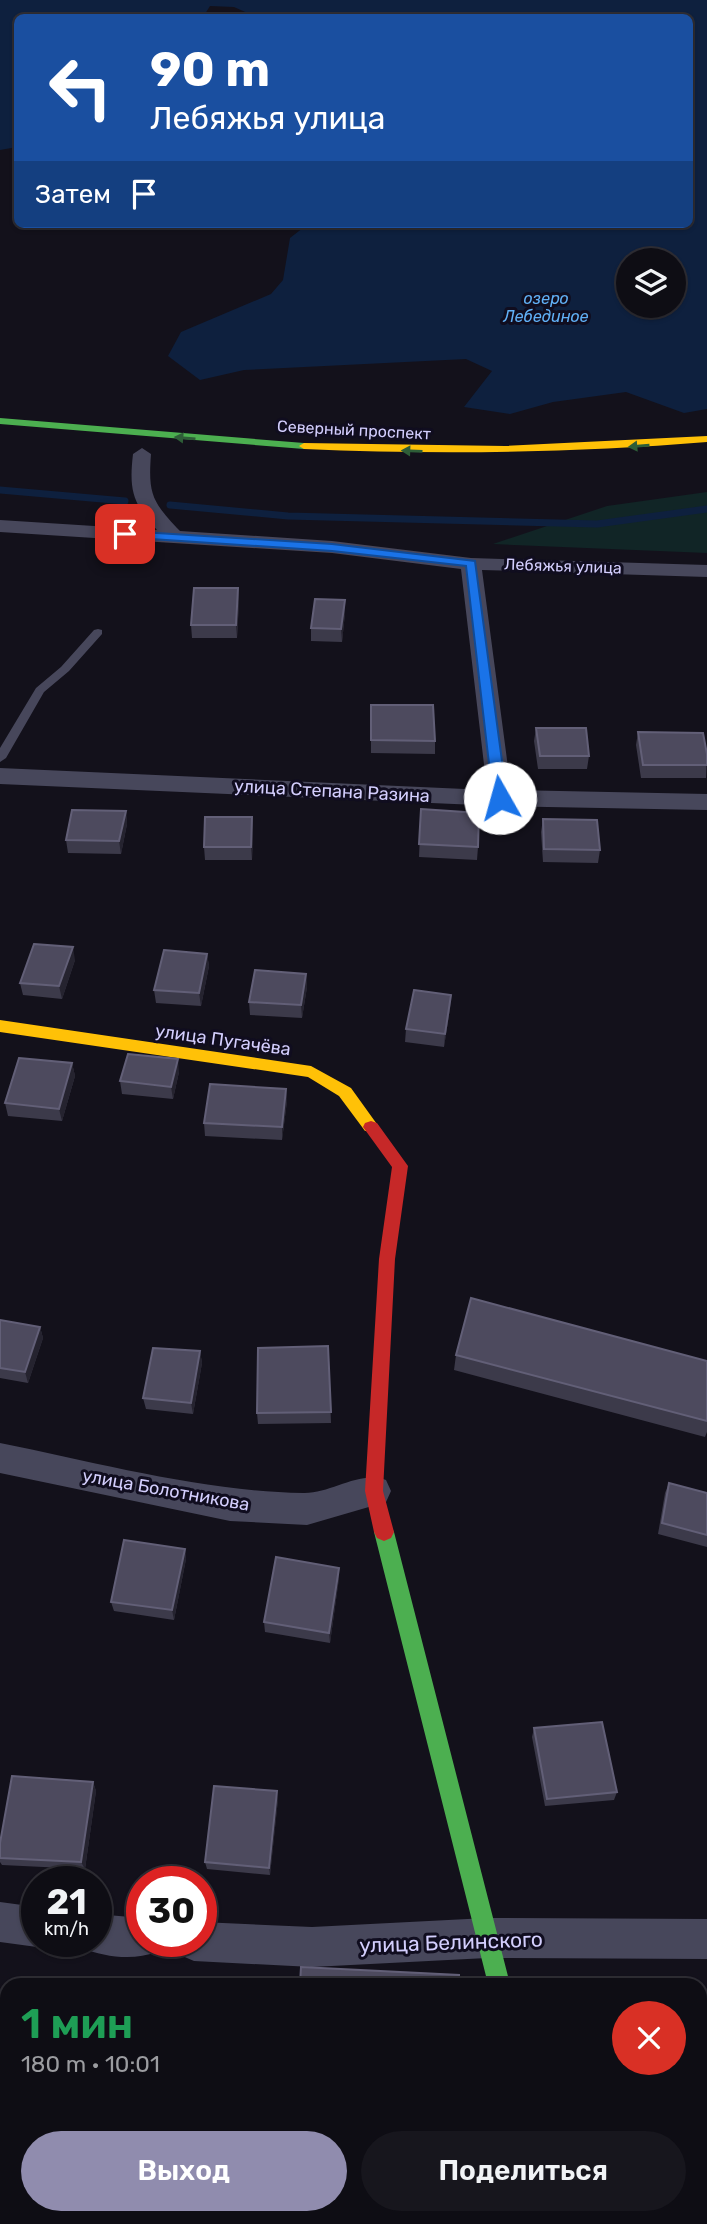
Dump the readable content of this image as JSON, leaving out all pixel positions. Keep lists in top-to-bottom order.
{
  "streets": {
    "street": [
      "Северный проспект",
      "Лебяжья улица",
      "улица Степана Разина",
      "улица Пугачёва",
      "улица Болотникова",
      "улица Белинского"
    ]
  },
  "crossings": [
    ["улица Пугачёва", "улица Болотникова"]
  ],
  "one_way": ["Северный проспект"],
  "water": ["озеро Лебединое"],
  "page": {
    "turn": ["90 m", "Лебяжья улица"],
    "then": "Затем",
    "speed": "21 km/h",
    "limit": "30",
    "heading": ["1 мин", "180 m · 10:01"],
    "buttons": ["Выход", "Поделиться"]
  }
}
